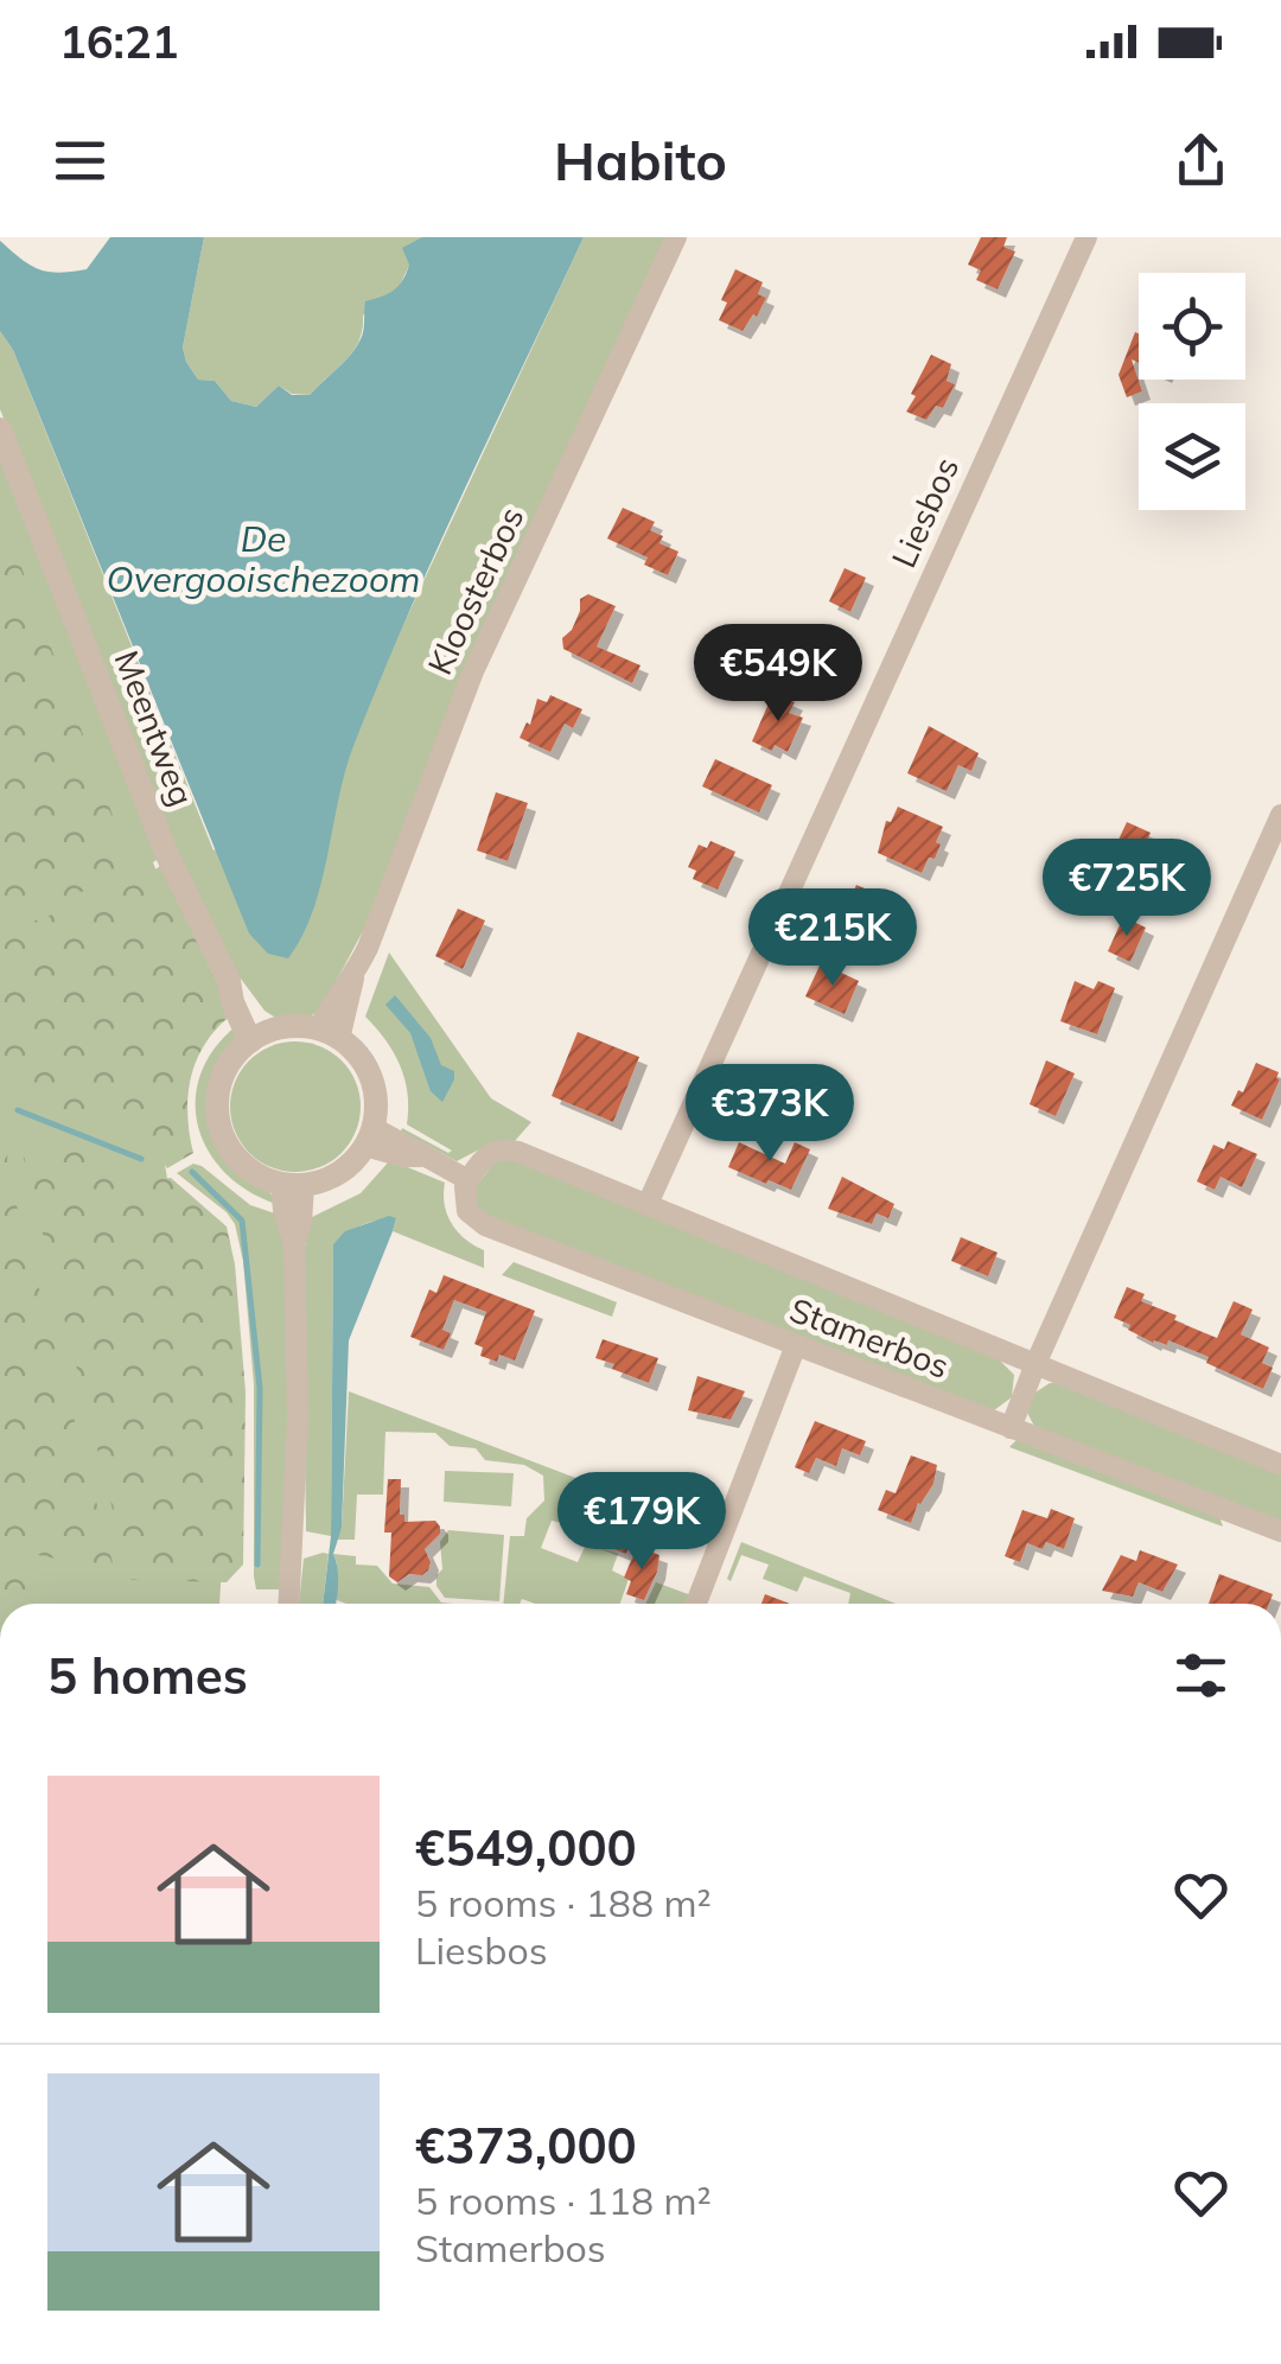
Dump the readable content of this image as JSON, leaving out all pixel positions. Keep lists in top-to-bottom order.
{
  "streets": {
    "street": [
      "Liesbos",
      "Kloosterbos",
      "Meentweg",
      "Stamerbos"
    ]
  },
  "crossings": [
    ["Liesbos", "Stamerbos"],
    ["Kloosterbos", "Meentweg"]
  ],
  "water": ["De Overgooischezoom"],
  "page": {
    "status": "16:21",
    "header": "Habito",
    "price": [
      "€549K",
      "€725K",
      "€215K",
      "€373K",
      "€179K"
    ],
    "heading": "5 homes",
    "list": [
      {
        "name": "€549,000",
        "note": "5 rooms · 188 m² · Liesbos"
      },
      {
        "name": "€373,000",
        "note": "5 rooms · 118 m² · Stamerbos"
      }
    ]
  }
}
